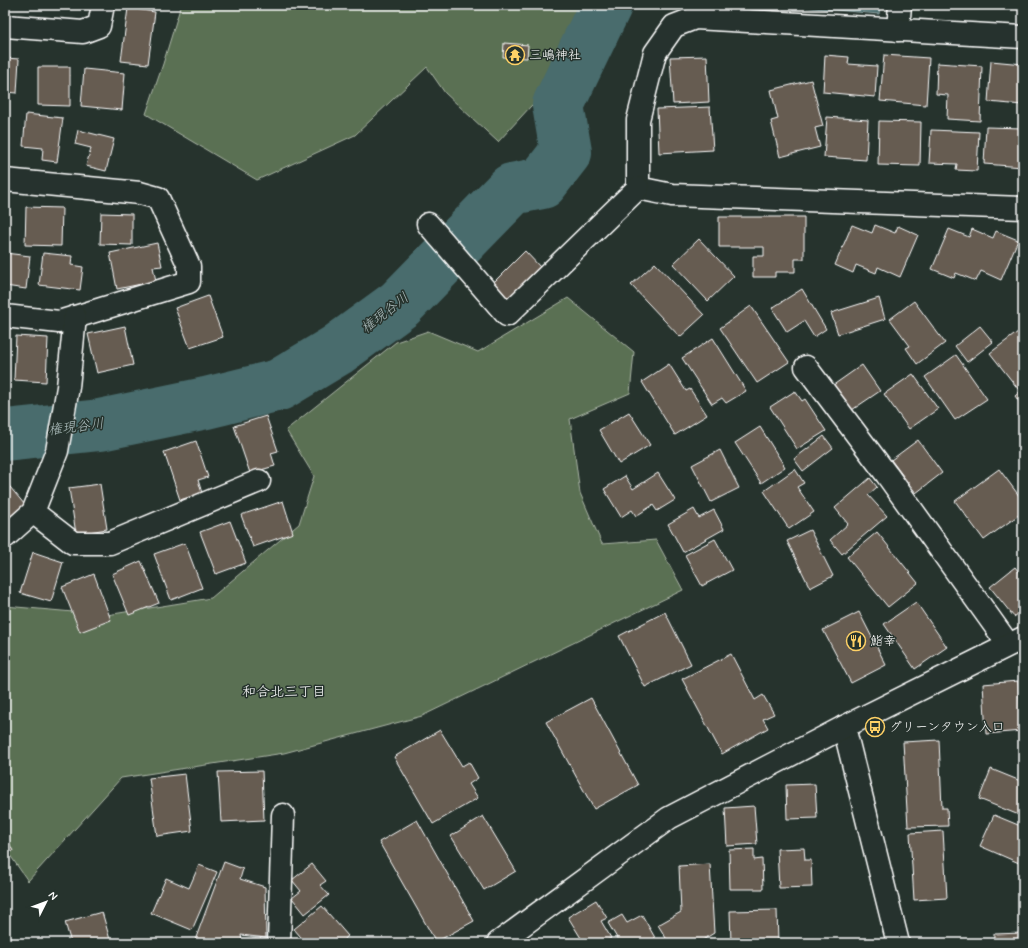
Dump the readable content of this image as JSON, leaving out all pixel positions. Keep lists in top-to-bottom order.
{
  "districts": ["和合北三丁目"],
  "water": ["権現谷川"],
  "places": {
    "temple": ["三嶋神社"],
    "restaurant": ["鮨幸"],
    "bus stop": ["グリーンタウン入口"]
  },
  "north": "top right"
}
